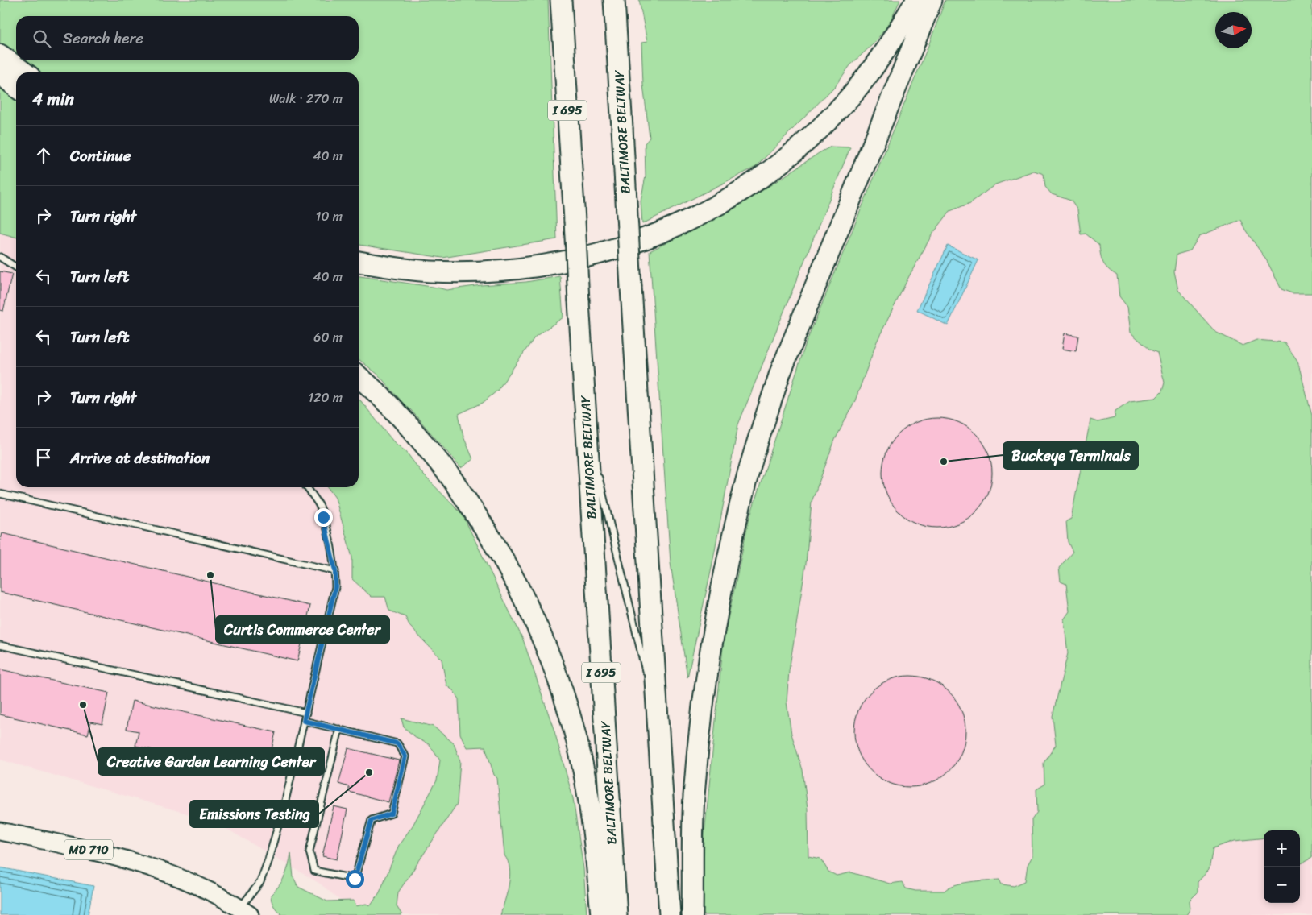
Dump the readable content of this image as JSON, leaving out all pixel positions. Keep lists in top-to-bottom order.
{
  "streets": {
    "highway": ["I 695", "BALTIMORE BELTWAY"],
    "main road": ["MD 710"]
  },
  "places": [
    "Buckeye Terminals",
    "Curtis Commerce Center",
    "Creative Garden Learning Center",
    "Emissions Testing"
  ],
  "north": "right",
  "page": {
    "search": "Search here",
    "heading": ["4 min", "Walk · 270 m"],
    "list": [
      ["Continue", "40 m"],
      ["Turn right", "10 m"],
      ["Turn left", "40 m"],
      ["Turn left", "60 m"],
      ["Turn right", "120 m"],
      "Arrive at destination"
    ],
    "map_buttons": ["+", "−"]
  }
}
